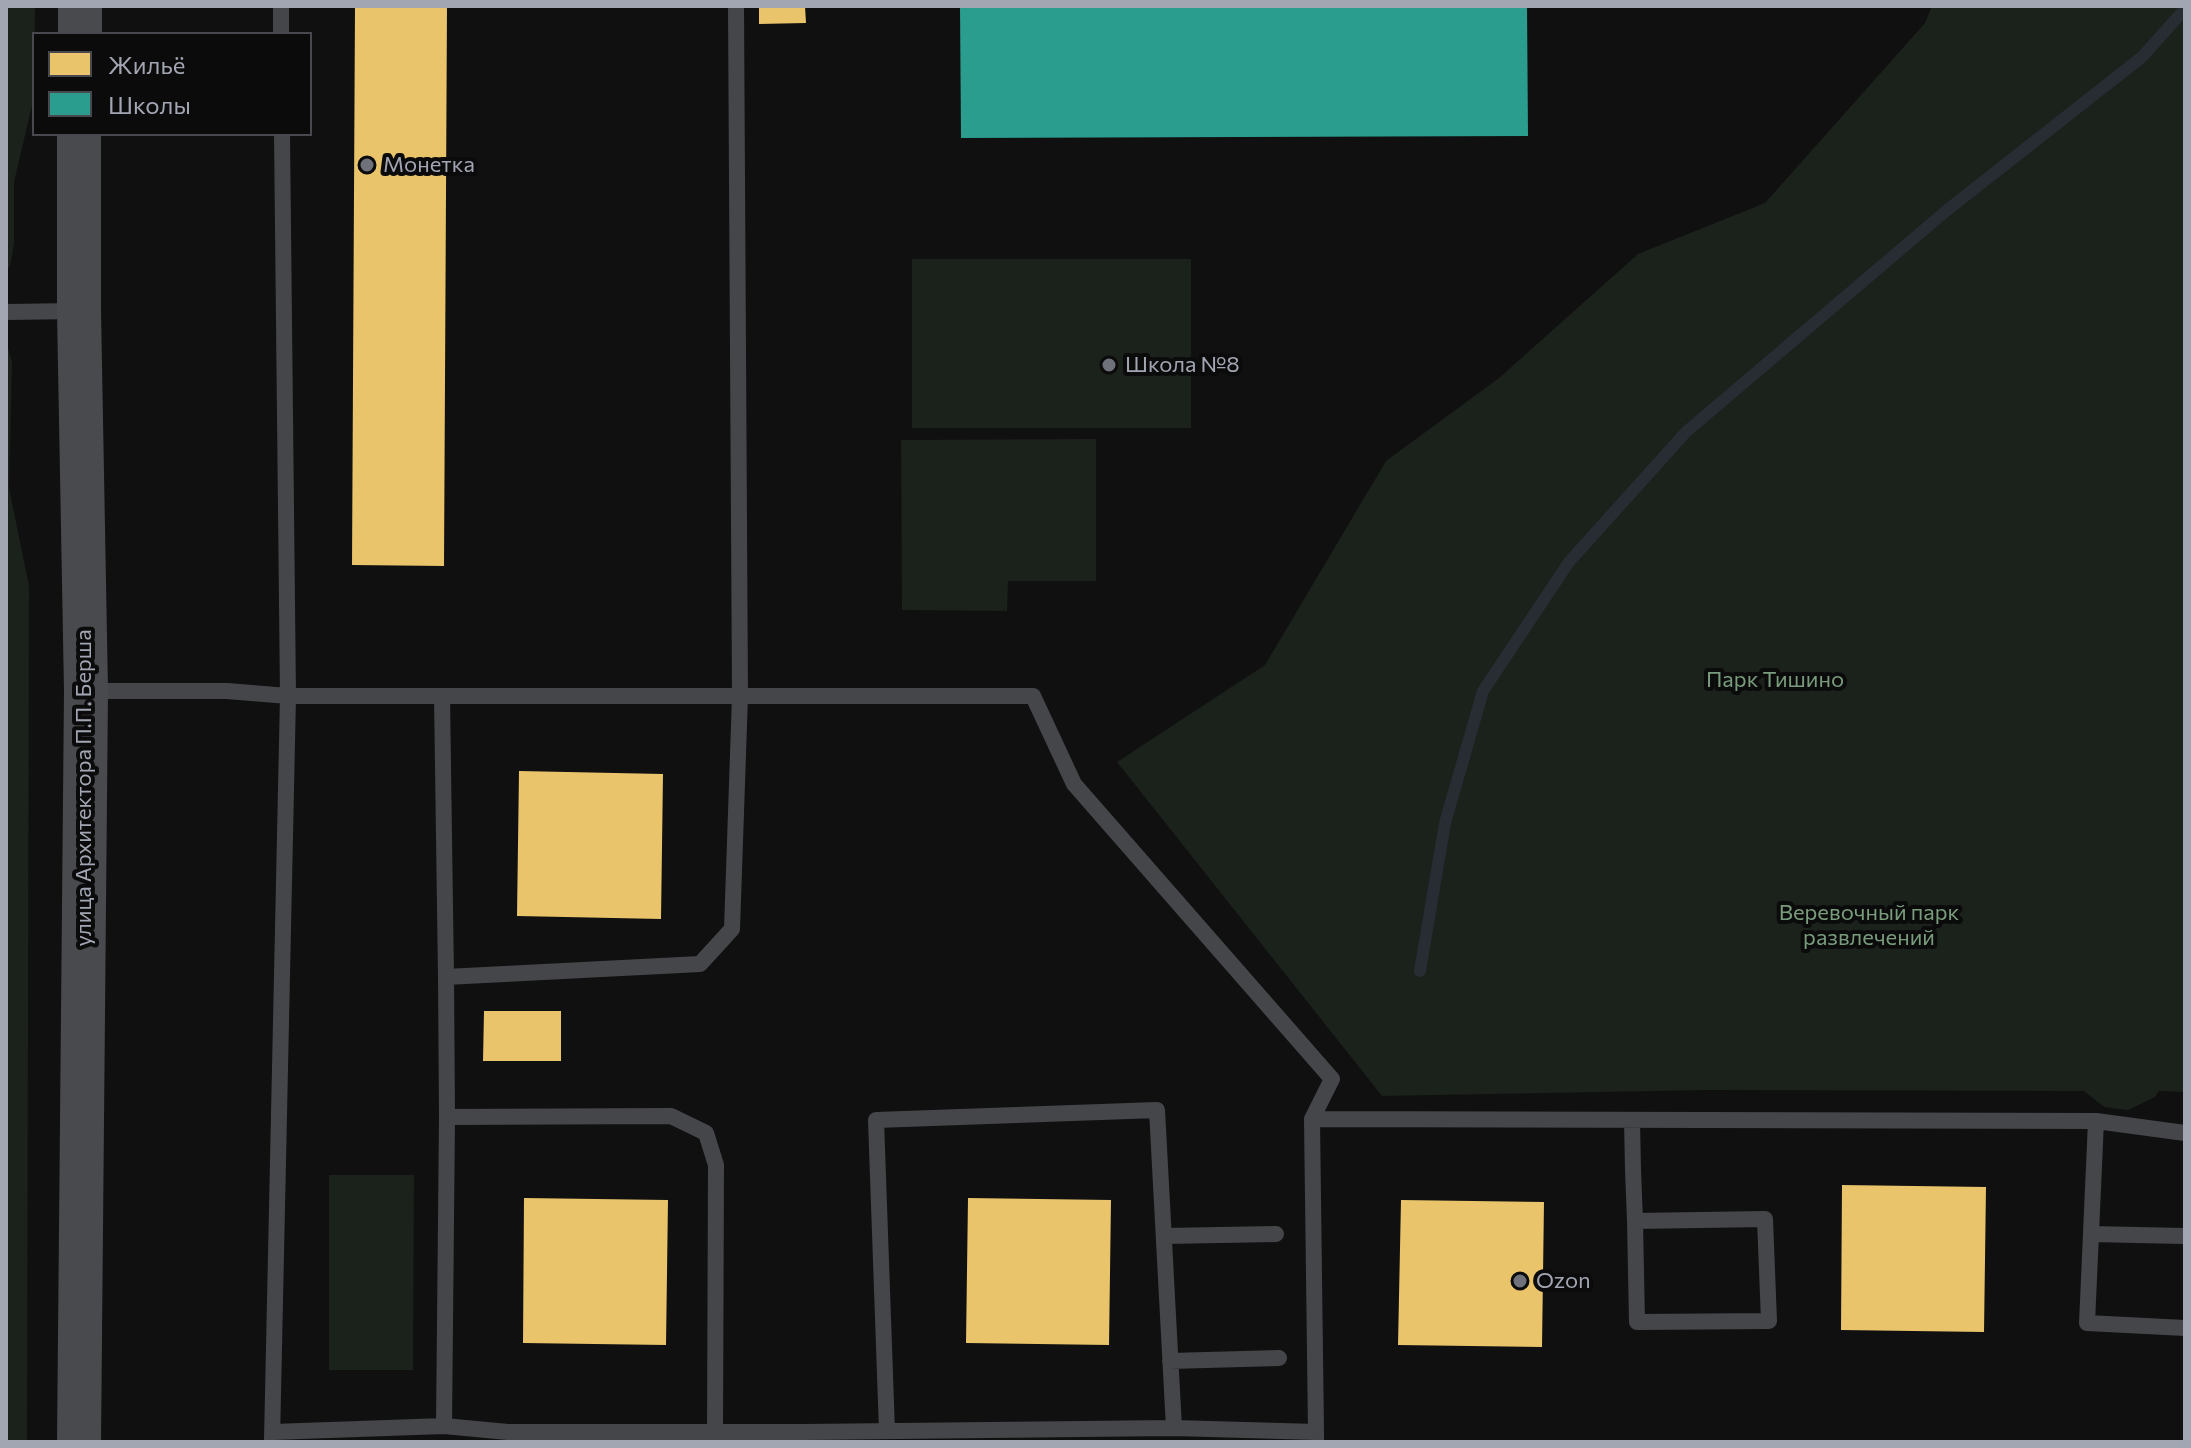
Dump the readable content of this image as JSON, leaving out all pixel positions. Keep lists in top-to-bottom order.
{
  "streets": {
    "street": ["улица Архитектора П.П. Берша"]
  },
  "parks": ["Парк Тишино", "Веревочный парк развлечений"],
  "places": ["Монетка", "Школа №8", "Ozon"],
  "legend": ["Жильё", "Школы"]
}
